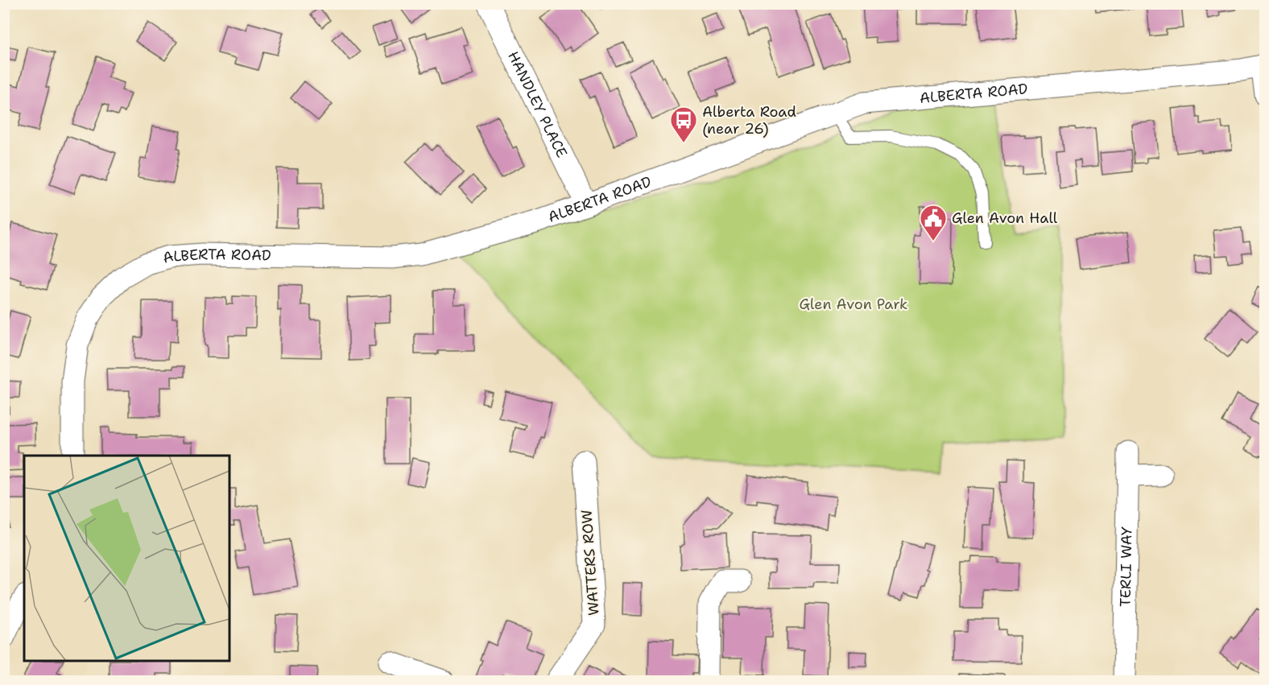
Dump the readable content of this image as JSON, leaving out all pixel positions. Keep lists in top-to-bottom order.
{
  "streets": {
    "street": [
      "ALBERTA ROAD",
      "HANDLEY PLACE",
      "WATTERS ROW",
      "TERLI WAY"
    ]
  },
  "crossings": [
    ["ALBERTA ROAD", "HANDLEY PLACE"]
  ],
  "parks": ["Glen Avon Park"],
  "places": {
    "bus stop": ["Alberta Road (near 26)"],
    "public building": ["Glen Avon Hall"]
  }
}
